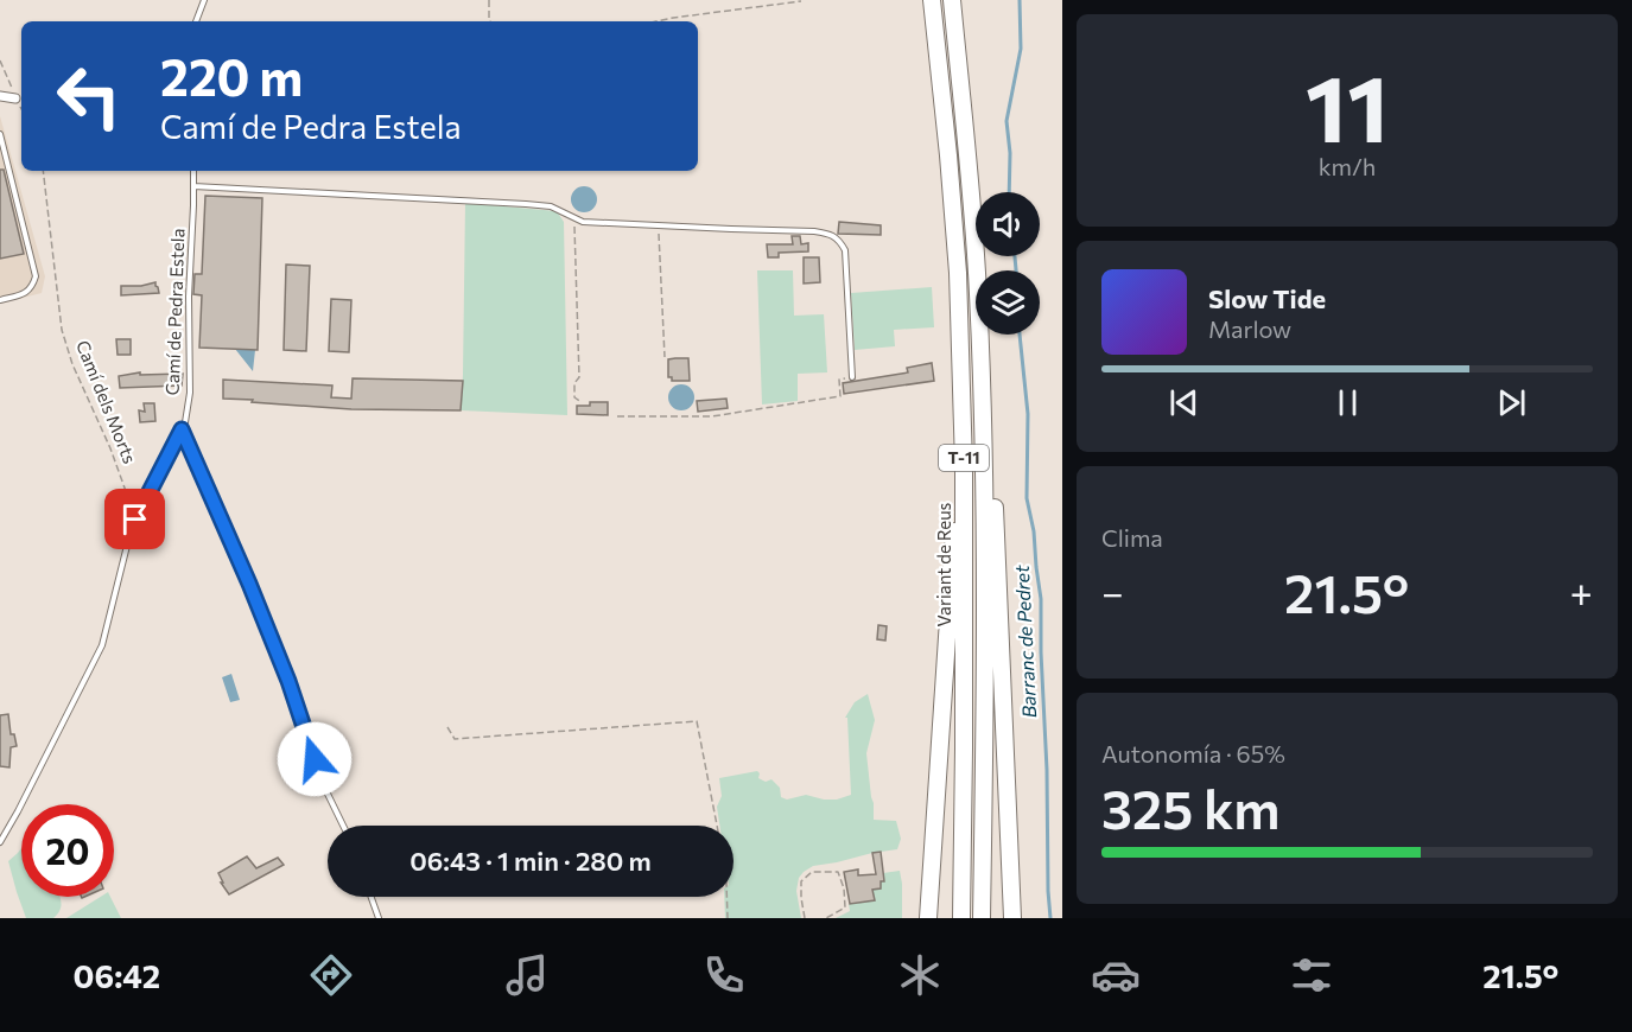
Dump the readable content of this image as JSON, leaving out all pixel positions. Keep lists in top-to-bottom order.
{
  "streets": {
    "highway": ["T-11", "Variant de Reus"],
    "lane": ["Camí de Pedra Estela"],
    "path": ["Camí dels Morts"]
  },
  "crossings": [
    ["Camí de Pedra Estela", "Camí dels Morts"]
  ],
  "water": ["Barranc de Pedret"],
  "page": {
    "tile": [
      ["11", "km/h"],
      "Clima",
      ["Autonomía · 65%", "325 km"]
    ],
    "turn": ["220 m", "Camí de Pedra Estela"],
    "song": ["Slow Tide", "Marlow"],
    "heat": ["−", "21.5°", "+"],
    "limit": "20",
    "trip": "06:43 · 1 min · 280 m",
    "tabs": ["06:42", "21.5°"]
  }
}
